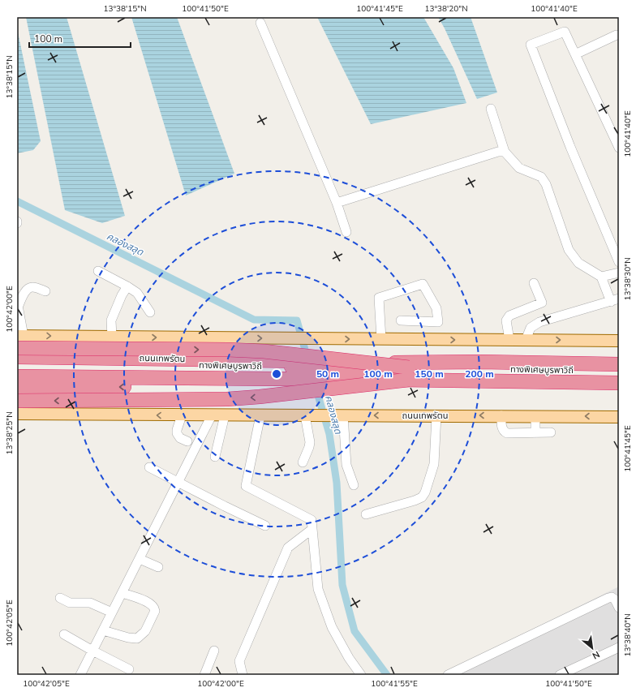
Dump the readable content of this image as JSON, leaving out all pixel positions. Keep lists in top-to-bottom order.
{
  "streets": {
    "highway": ["ถนนเทพรัตน", "ทางพิเศษบูรพาวิถี"]
  },
  "water": ["คลองสลุด"],
  "scale_bar": "100 m",
  "north": "bottom right",
  "coordinates": [
    "13°38'15\"N",
    "100°41'50\"E",
    "100°41'45\"E",
    "13°38'20\"N",
    "100°41'40\"E",
    "13°38'30\"N",
    "100°42'00\"E",
    "13°38'25\"N",
    "100°42'05\"E",
    "13°38'40\"N",
    "100°41'55\"E"
  ],
  "rings": [
    "50 m",
    "100 m",
    "150 m",
    "200 m"
  ]
}
